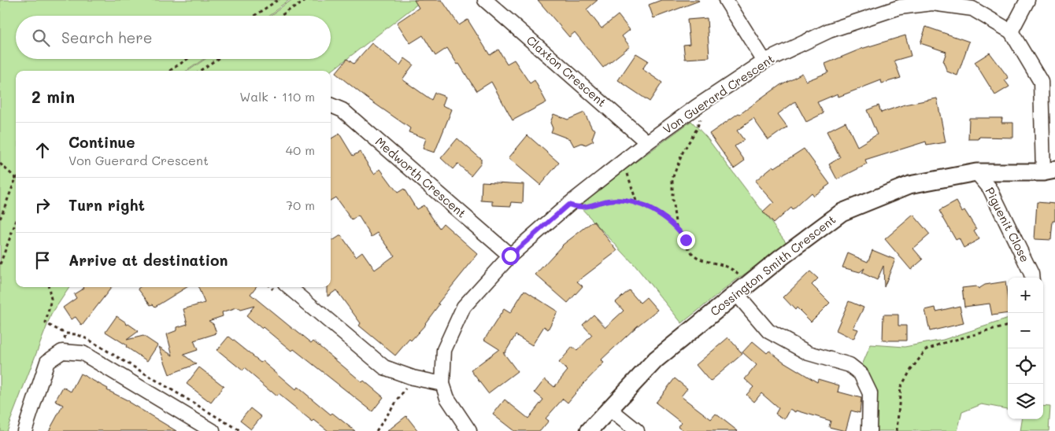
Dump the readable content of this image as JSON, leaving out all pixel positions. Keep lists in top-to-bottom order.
{
  "streets": {
    "street": [
      "Claxton Crescent",
      "Von Guerard Crescent",
      "Medworth Crescent",
      "Piguenit Close",
      "Cossington Smith Crescent"
    ]
  },
  "crossings": [
    ["Claxton Crescent", "Von Guerard Crescent"],
    ["Von Guerard Crescent", "Medworth Crescent"],
    ["Von Guerard Crescent", "Cossington Smith Crescent"],
    ["Piguenit Close", "Cossington Smith Crescent"]
  ],
  "page": {
    "search": "Search here",
    "heading": ["2 min", "Walk · 110 m"],
    "list": [
      ["Continue", "Von Guerard Crescent", "40 m"],
      ["Turn right", "70 m"],
      "Arrive at destination"
    ],
    "map_buttons": ["+", "−"]
  }
}
